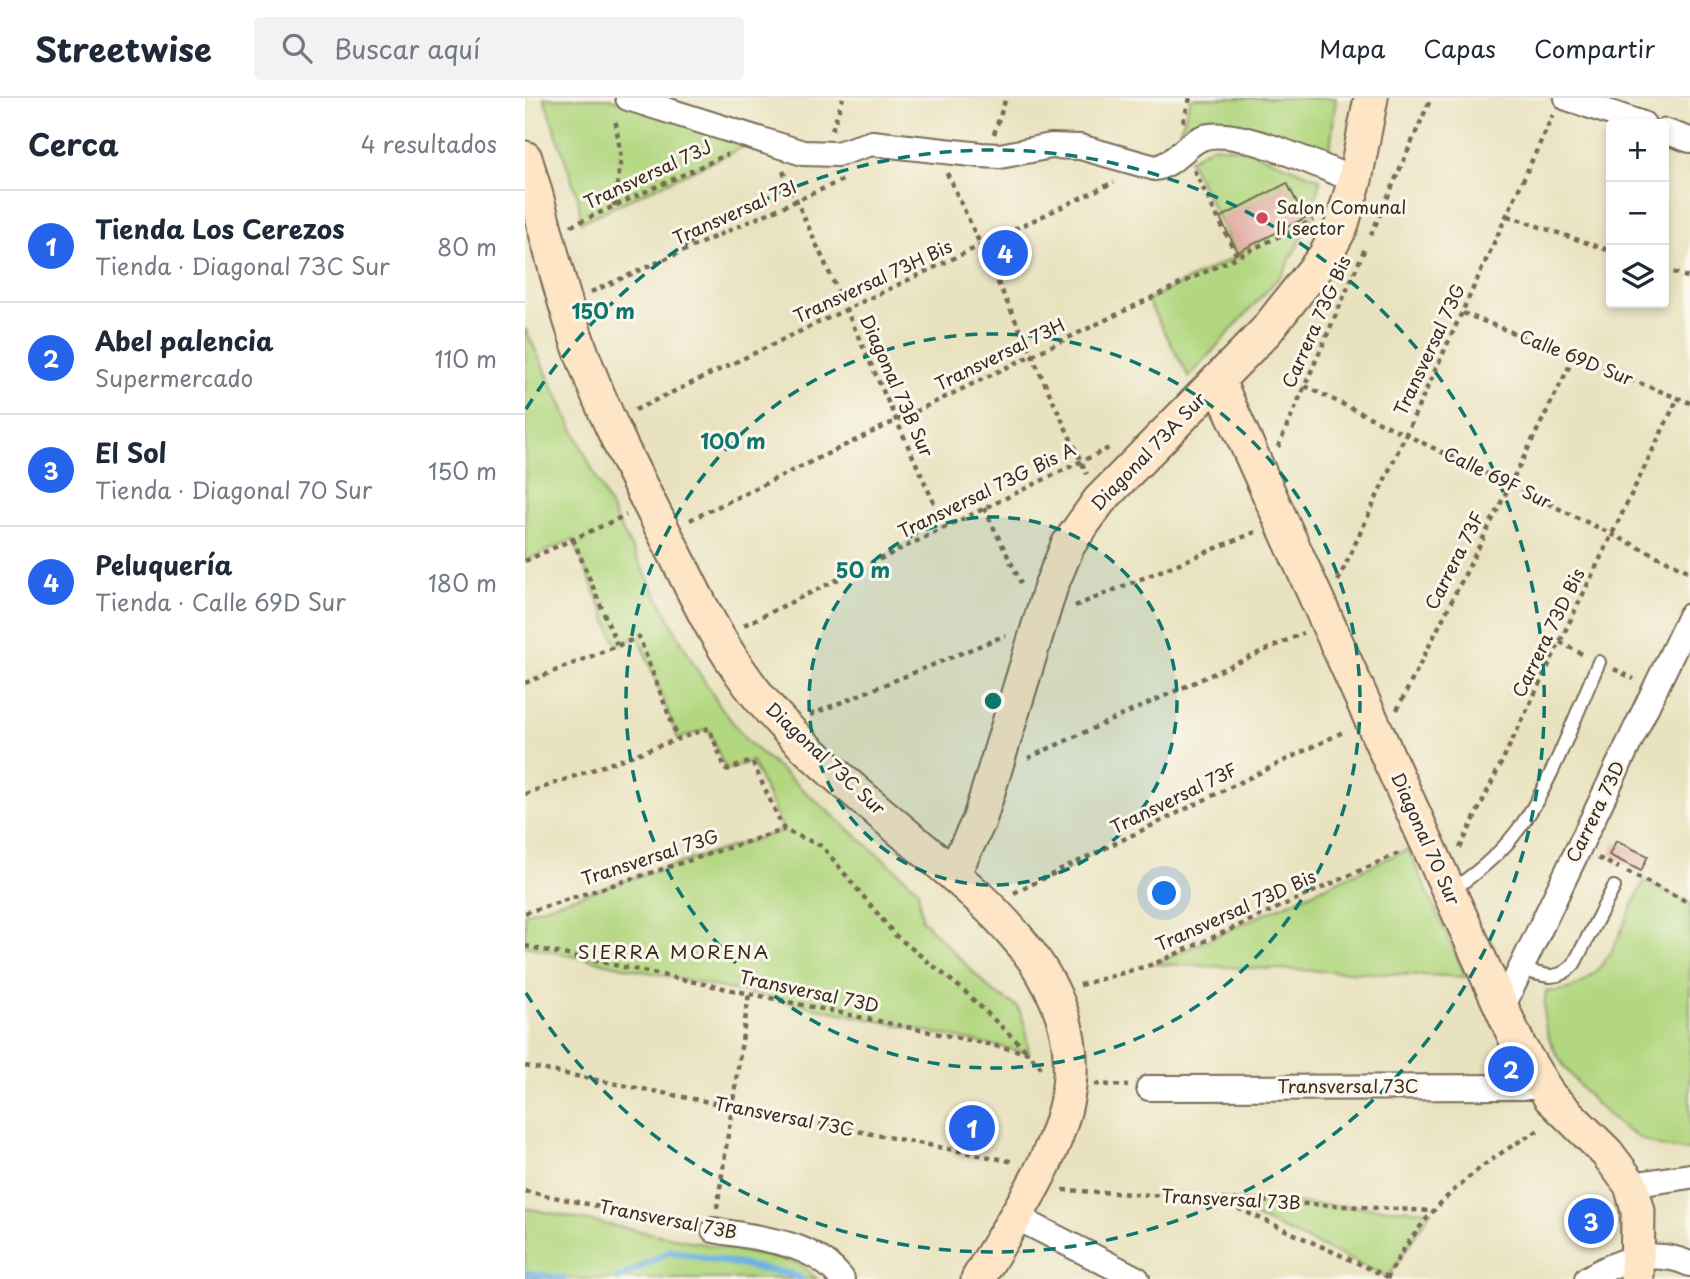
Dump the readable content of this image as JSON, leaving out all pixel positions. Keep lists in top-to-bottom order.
{
  "streets": {
    "street": [
      "Diagonal 73A Sur",
      "Diagonal 73C Sur",
      "Carrera 73D",
      "Diagonal 70 Sur",
      "Transversal 73C",
      "Transversal 73B"
    ],
    "path": [
      "Transversal 73J",
      "Transversal 73I",
      "Transversal 73H Bis",
      "Carrera 73G Bis",
      "Transversal 73G",
      "Transversal 73H",
      "Calle 69D Sur",
      "Diagonal 73B Sur",
      "Calle 69F Sur",
      "Transversal 73G Bis A",
      "Carrera 73F",
      "Carrera 73D Bis",
      "Transversal 73F",
      "Transversal 73D Bis",
      "Transversal 73D"
    ]
  },
  "crossings": [
    ["Transversal 73J", "Diagonal 73B Sur"],
    ["Transversal 73J", "Diagonal 73C Sur"],
    ["Transversal 73I", "Diagonal 73B Sur"],
    ["Transversal 73I", "Diagonal 73C Sur"],
    ["Transversal 73H Bis", "Diagonal 73B Sur"],
    ["Transversal 73H Bis", "Diagonal 73C Sur"],
    ["Carrera 73G Bis", "Calle 69F Sur"],
    ["Carrera 73G Bis", "Diagonal 70 Sur"],
    ["Transversal 73G", "Calle 69D Sur"],
    ["Transversal 73G", "Calle 69F Sur"],
    ["Transversal 73G", "Diagonal 70 Sur"],
    ["Transversal 73H", "Diagonal 73B Sur"],
    ["Transversal 73H", "Diagonal 73A Sur"],
    ["Transversal 73H", "Diagonal 73C Sur"],
    ["Calle 69D Sur", "Carrera 73F"],
    ["Calle 69D Sur", "Carrera 73D Bis"],
    ["Diagonal 73B Sur", "Transversal 73G Bis A"],
    ["Diagonal 73A Sur", "Diagonal 73C Sur"],
    ["Diagonal 73A Sur", "Diagonal 70 Sur"],
    ["Calle 69F Sur", "Carrera 73F"],
    ["Calle 69F Sur", "Carrera 73D Bis"],
    ["Transversal 73G Bis A", "Diagonal 73C Sur"],
    ["Carrera 73F", "Transversal 73F"],
    ["Carrera 73F", "Diagonal 70 Sur"],
    ["Carrera 73D Bis", "Diagonal 70 Sur"],
    ["Diagonal 73C Sur", "Transversal 73F"],
    ["Diagonal 73C Sur", "Transversal 73D Bis"],
    ["Diagonal 73C Sur", "Transversal 73C"],
    ["Diagonal 73C Sur", "Transversal 73B"],
    ["Transversal 73F", "Diagonal 70 Sur"],
    ["Carrera 73D", "Diagonal 70 Sur"],
    ["Diagonal 70 Sur", "Transversal 73D Bis"],
    ["Diagonal 70 Sur", "Transversal 73C"],
    ["Transversal 73C", "Transversal 73B"]
  ],
  "districts": ["SIERRA MORENA"],
  "places": ["Salon Comunal II sector"],
  "page": {
    "header": "Streetwise",
    "search": "Buscar aquí",
    "nav": ["Mapa", "Capas", "Compartir"],
    "heading": ["Cerca", "4 resultados"],
    "map_buttons": ["+", "−"],
    "list": [
      {
        "mark": "1",
        "name": "Tienda Los Cerezos",
        "note": "Tienda · Diagonal 73C Sur",
        "value": "80 m"
      },
      {
        "mark": "2",
        "name": "Abel palencia",
        "note": "Supermercado",
        "value": "110 m"
      },
      {
        "mark": "3",
        "name": "El Sol",
        "note": "Tienda · Diagonal 70 Sur",
        "value": "150 m"
      },
      {
        "mark": "4",
        "name": "Peluquería",
        "note": "Tienda · Calle 69D Sur",
        "value": "180 m"
      }
    ],
    "pins": [
      "4",
      "2",
      "1",
      "3"
    ]
  },
  "rings": ["150 m", "100 m", "50 m"]
}
